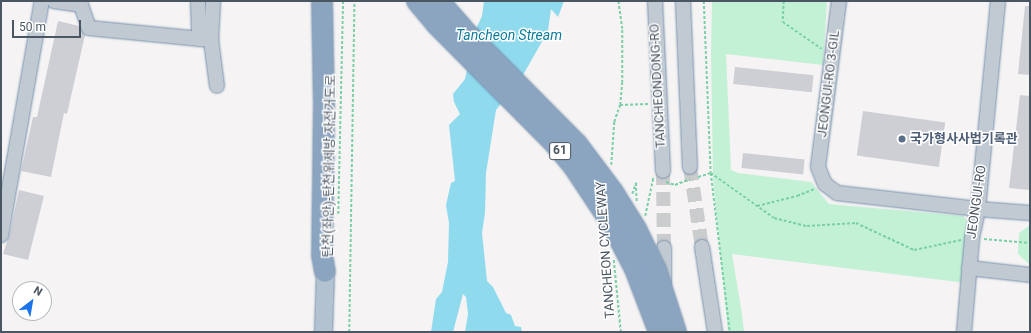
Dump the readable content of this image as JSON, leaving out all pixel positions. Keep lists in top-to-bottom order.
{
  "streets": {
    "highway": ["61"],
    "street": ["JEONGUI-RO 3-GIL", "TANCHEONDONG-RO", "JEONGUI-RO"],
    "path": ["탄천(좌안)-탄천위제방 자전거도로", "TANCHEON CYCLEWAY"]
  },
  "water": ["Tancheon Stream"],
  "places": ["국가형사사법기록관"],
  "scale_bar": "50 m",
  "north": "top right"
}
